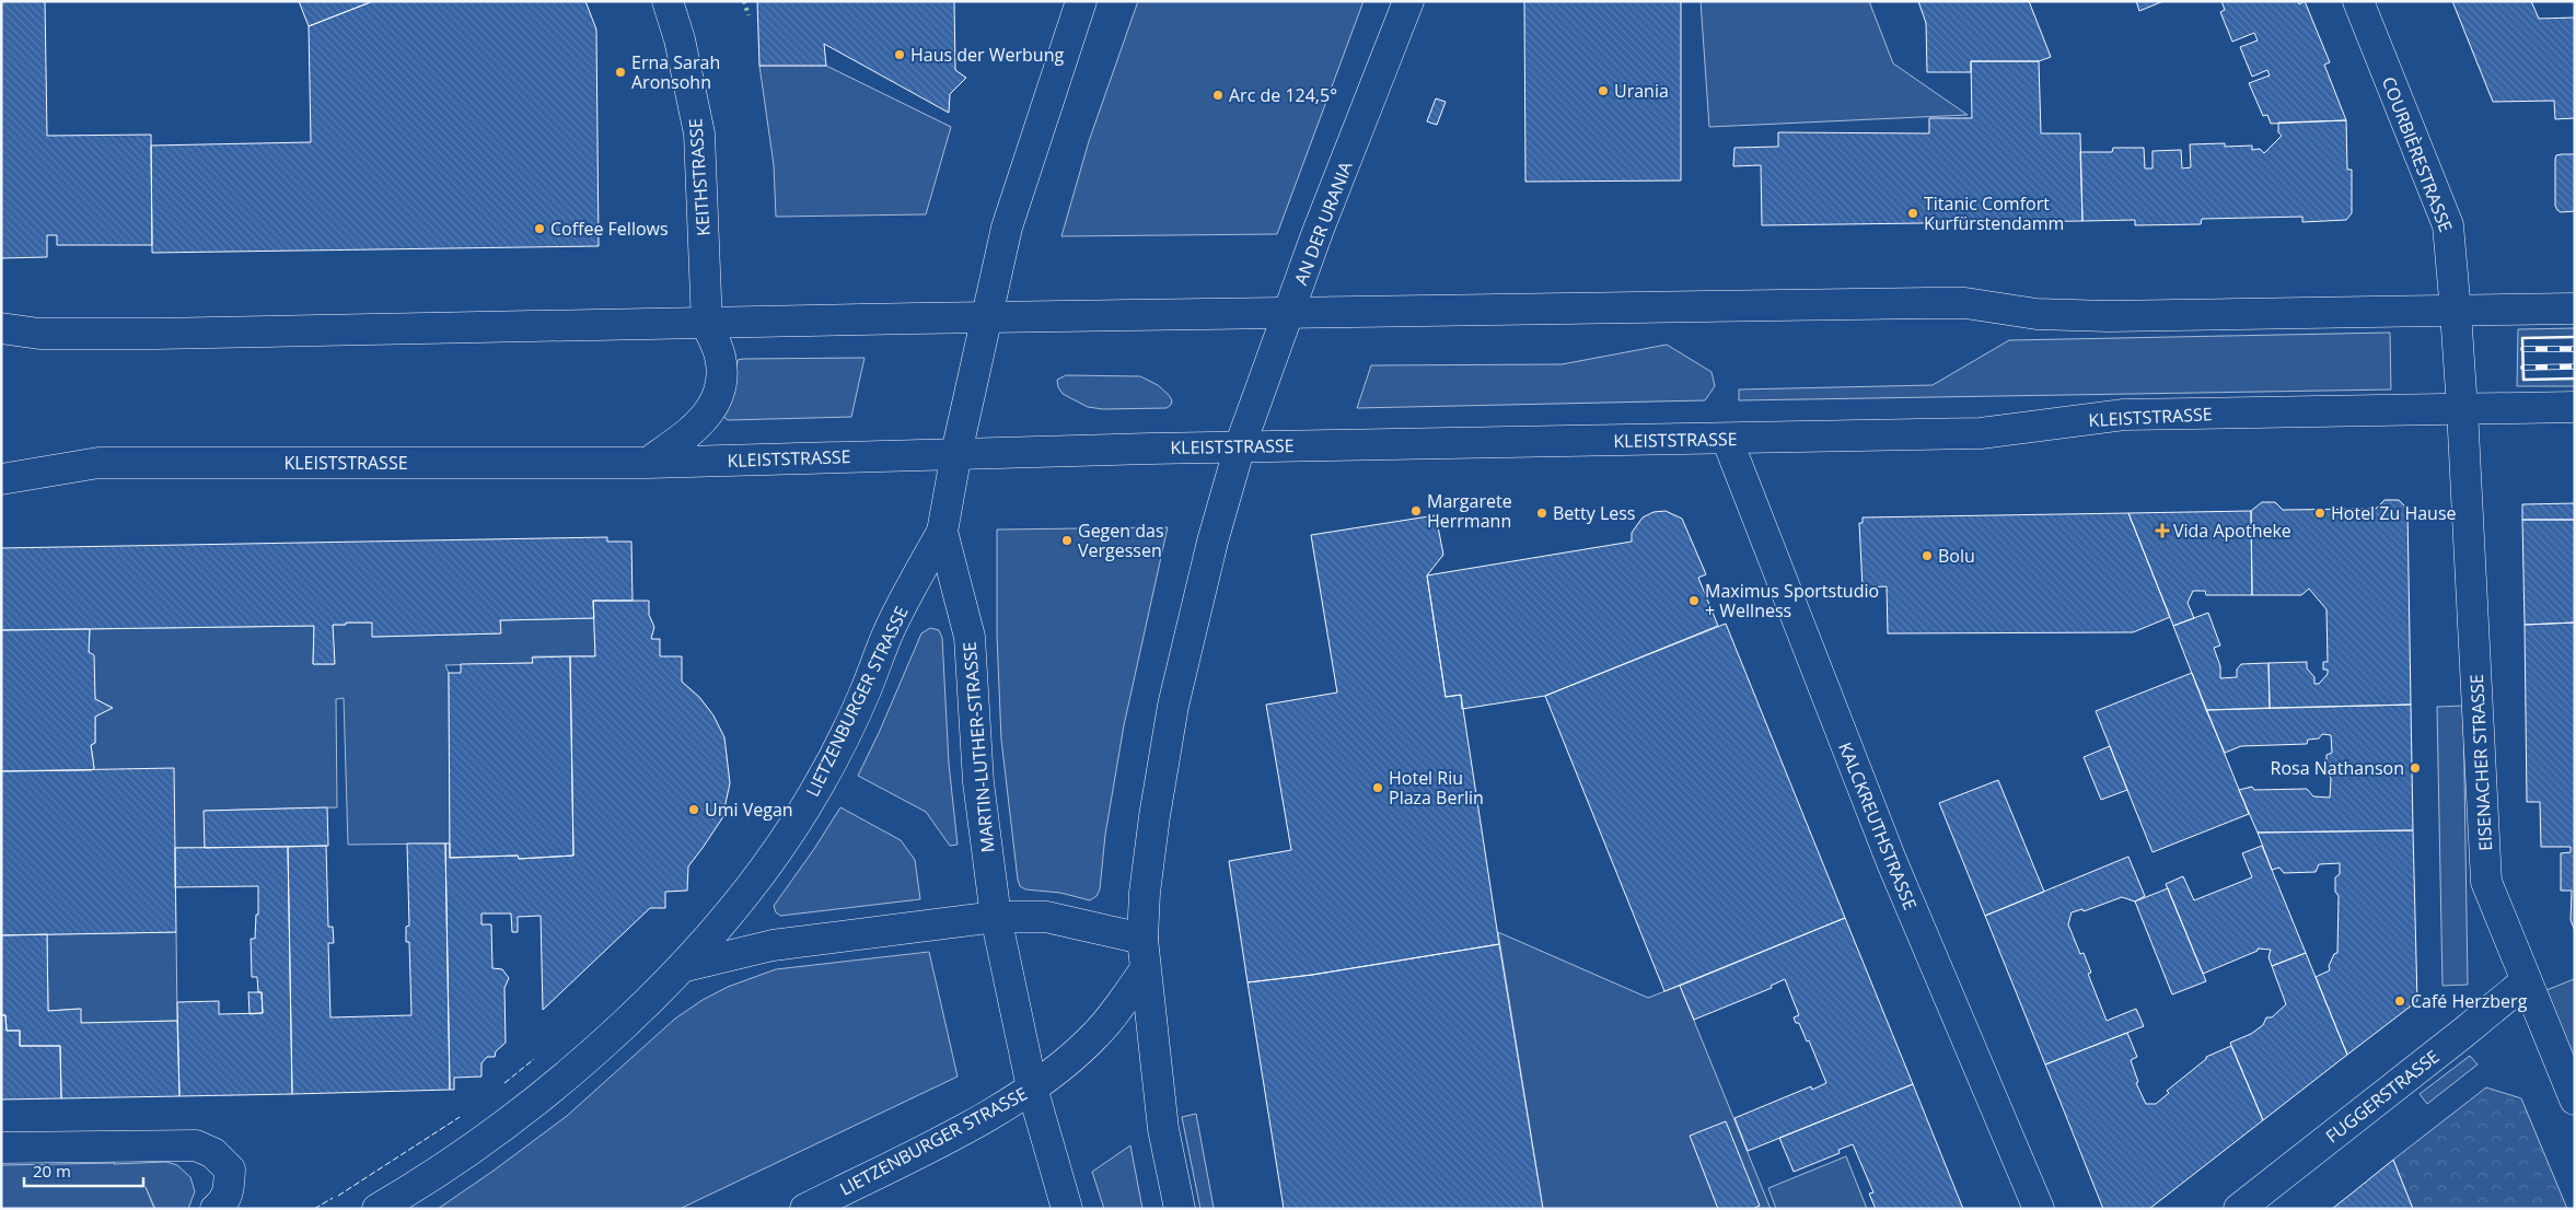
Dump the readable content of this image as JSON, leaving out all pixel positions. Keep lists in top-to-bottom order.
{
  "streets": {
    "main road": [
      "COURBIÈRESTRASSE",
      "KEITHSTRASSE",
      "AN DER URANIA",
      "KLEISTSTRASSE",
      "LIETZENBURGER STRASSE",
      "MARTIN-LUTHER-STRASSE",
      "EISENACHER STRASSE",
      "KALCKREUTHSTRASSE",
      "FUGGERSTRASSE"
    ]
  },
  "crossings": [
    ["AN DER URANIA", "KLEISTSTRASSE"],
    ["KLEISTSTRASSE", "MARTIN-LUTHER-STRASSE"],
    ["KLEISTSTRASSE", "EISENACHER STRASSE"],
    ["KLEISTSTRASSE", "KALCKREUTHSTRASSE"],
    ["LIETZENBURGER STRASSE", "MARTIN-LUTHER-STRASSE"],
    ["EISENACHER STRASSE", "FUGGERSTRASSE"]
  ],
  "places": {
    "other": [
      "Haus der Werbung",
      "Erna Sarah Aronsohn",
      "Urania",
      "Arc de 124,5°",
      "Titanic Comfort Kurfürstendamm",
      "Coffee Fellows",
      "Margarete Herrmann",
      "Betty Less",
      "Hotel Zu Hause",
      "Gegen das Vergessen",
      "Bolu",
      "Maximus Sportstudio + Wellness",
      "Rosa Nathanson",
      "Hotel Riu Plaza Berlin",
      "Umi Vegan",
      "Café Herzberg"
    ],
    "health": ["Vida Apotheke"]
  },
  "scale_bar": "20 m"
}
